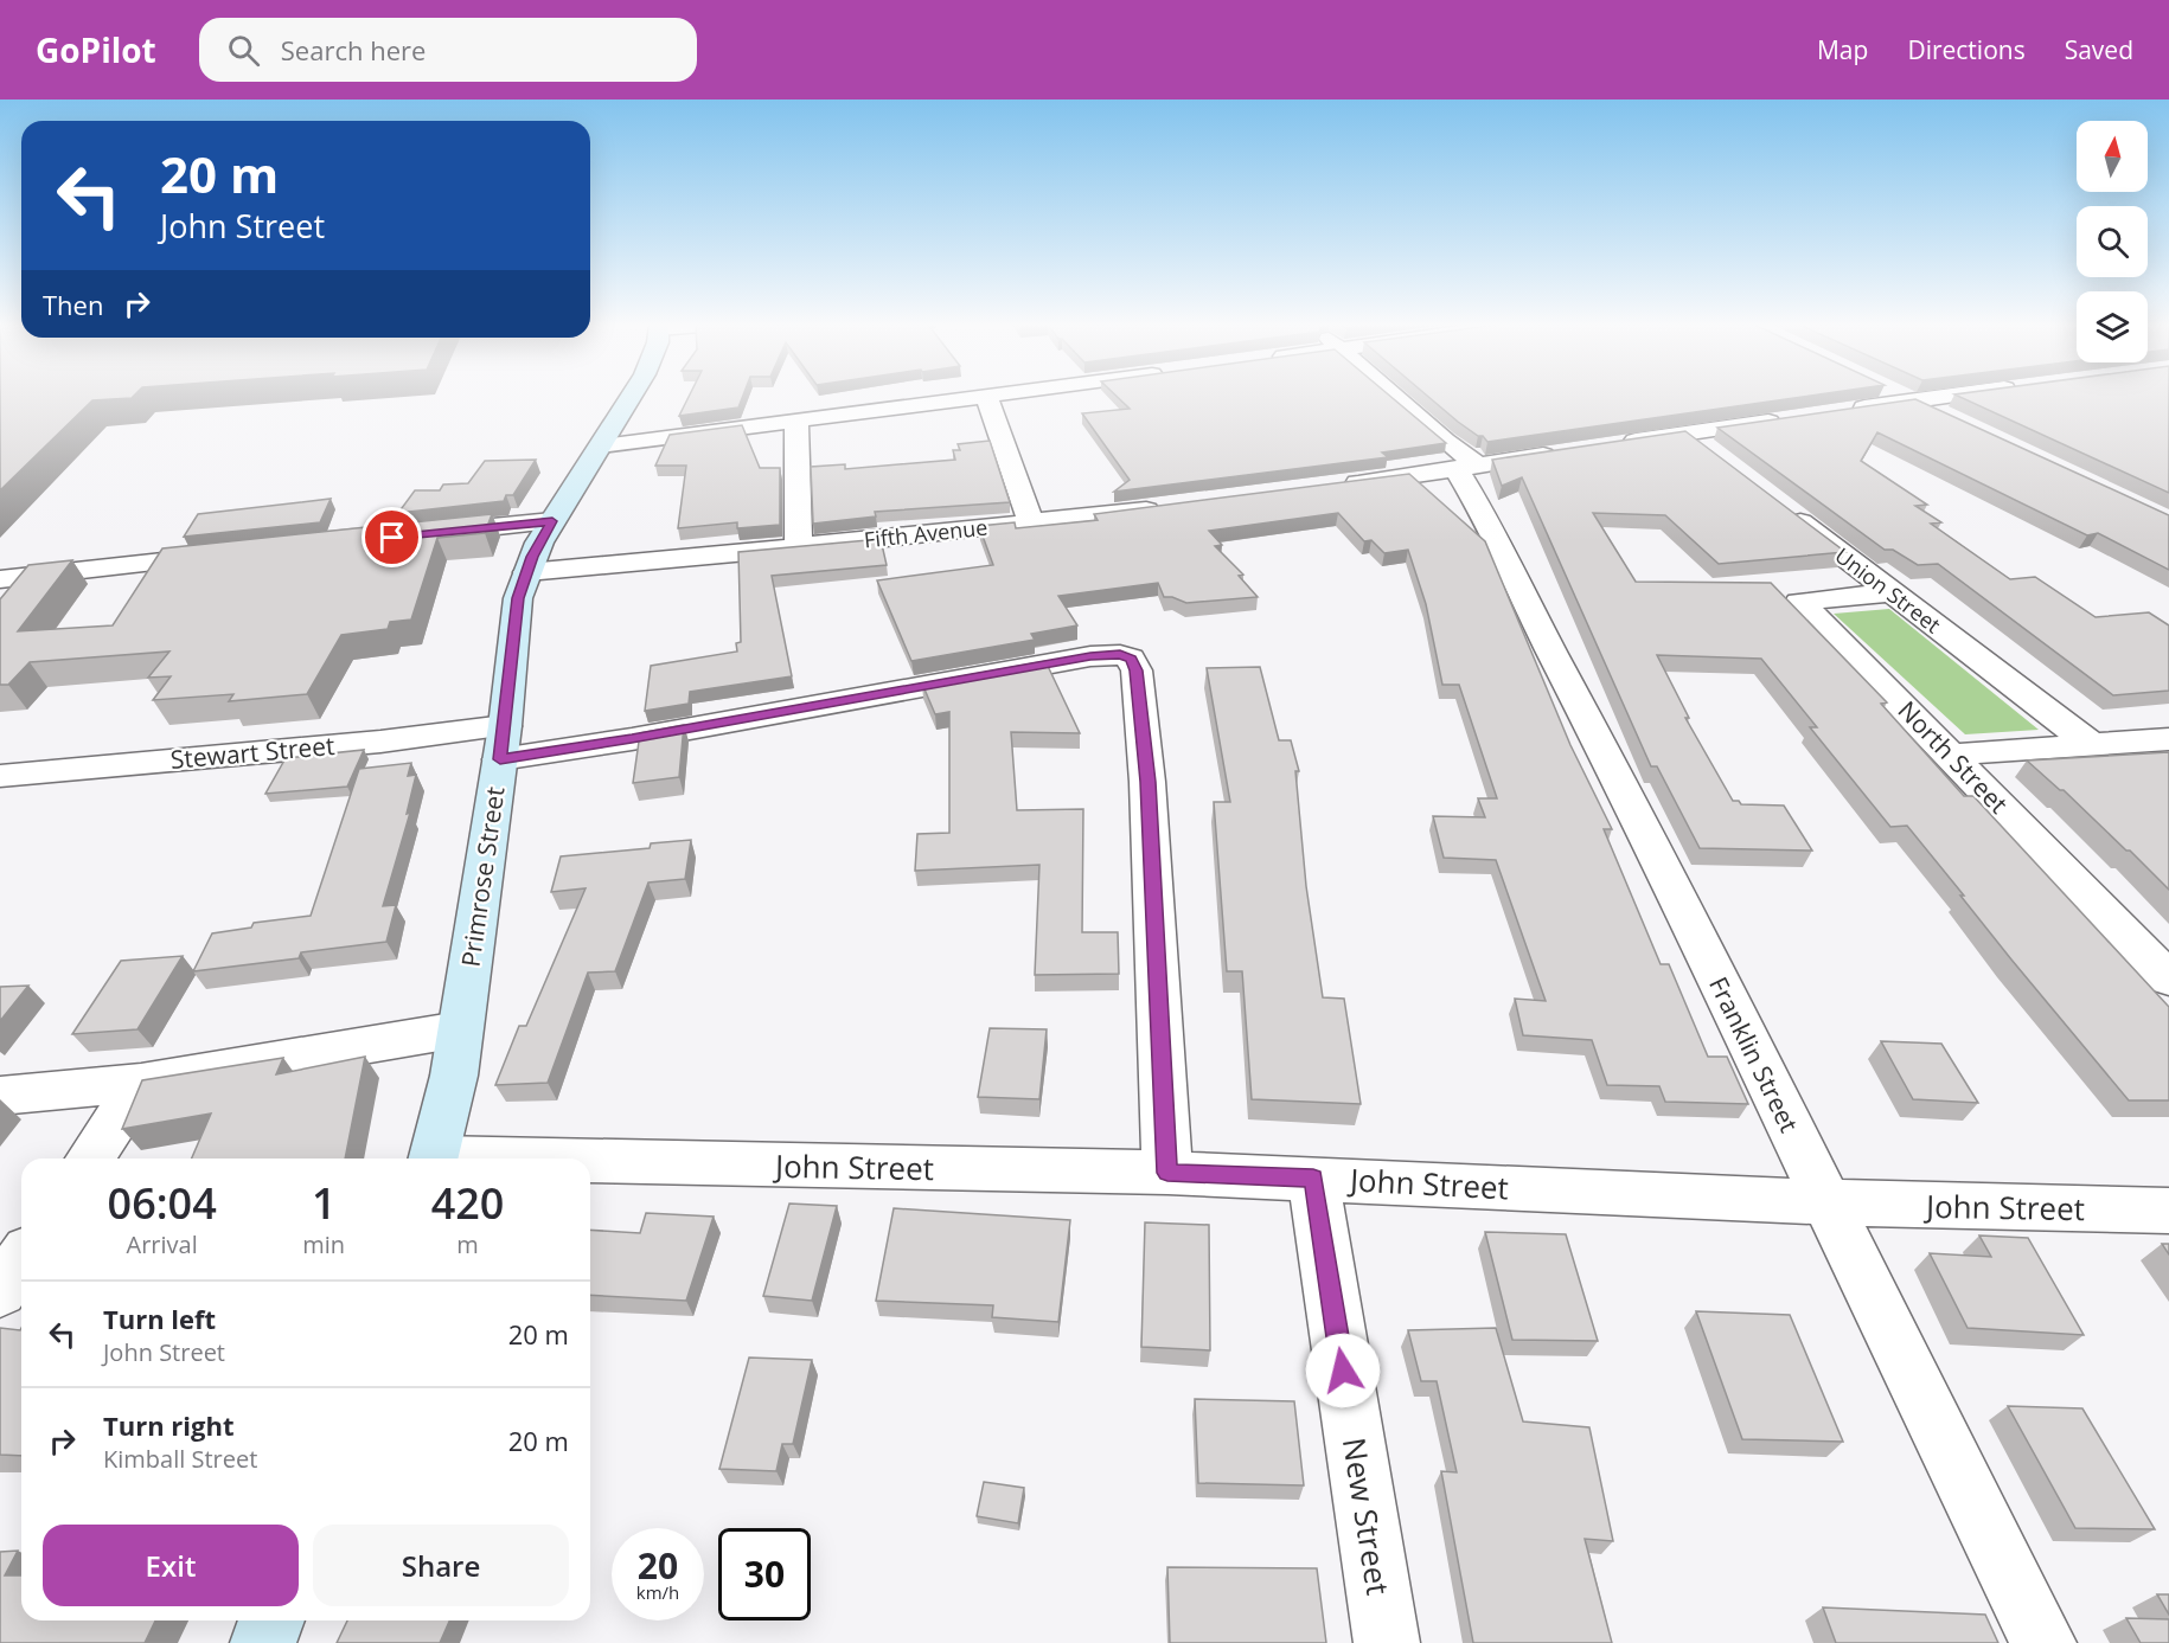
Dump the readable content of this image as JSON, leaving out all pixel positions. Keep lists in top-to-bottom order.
{
  "streets": {
    "main road": ["Primrose Street"],
    "street": [
      "Fifth Avenue",
      "Union Street",
      "Stewart Street",
      "North Street",
      "Franklin Street",
      "John Street",
      "New Street"
    ]
  },
  "crossings": [
    ["Fifth Avenue", "Primrose Street"],
    ["Union Street", "North Street"],
    ["Stewart Street", "Primrose Street"],
    ["Stewart Street", "John Street"],
    ["Franklin Street", "John Street"],
    ["John Street", "New Street"]
  ],
  "north": "top",
  "page": {
    "header": "GoPilot",
    "search": "Search here",
    "nav": ["Map", "Directions", "Saved"],
    "turn": ["20 m", "John Street"],
    "then": "Then",
    "eta": [
      "06:04",
      "Arrival",
      "1",
      "min",
      "420",
      "m"
    ],
    "list": [
      {
        "name": "Turn left",
        "note": "John Street",
        "value": "20 m"
      },
      {
        "name": "Turn right",
        "note": "Kimball Street",
        "value": "20 m"
      }
    ],
    "buttons": ["Exit", "Share"],
    "speed": "20 km/h",
    "limit": "30"
  }
}
